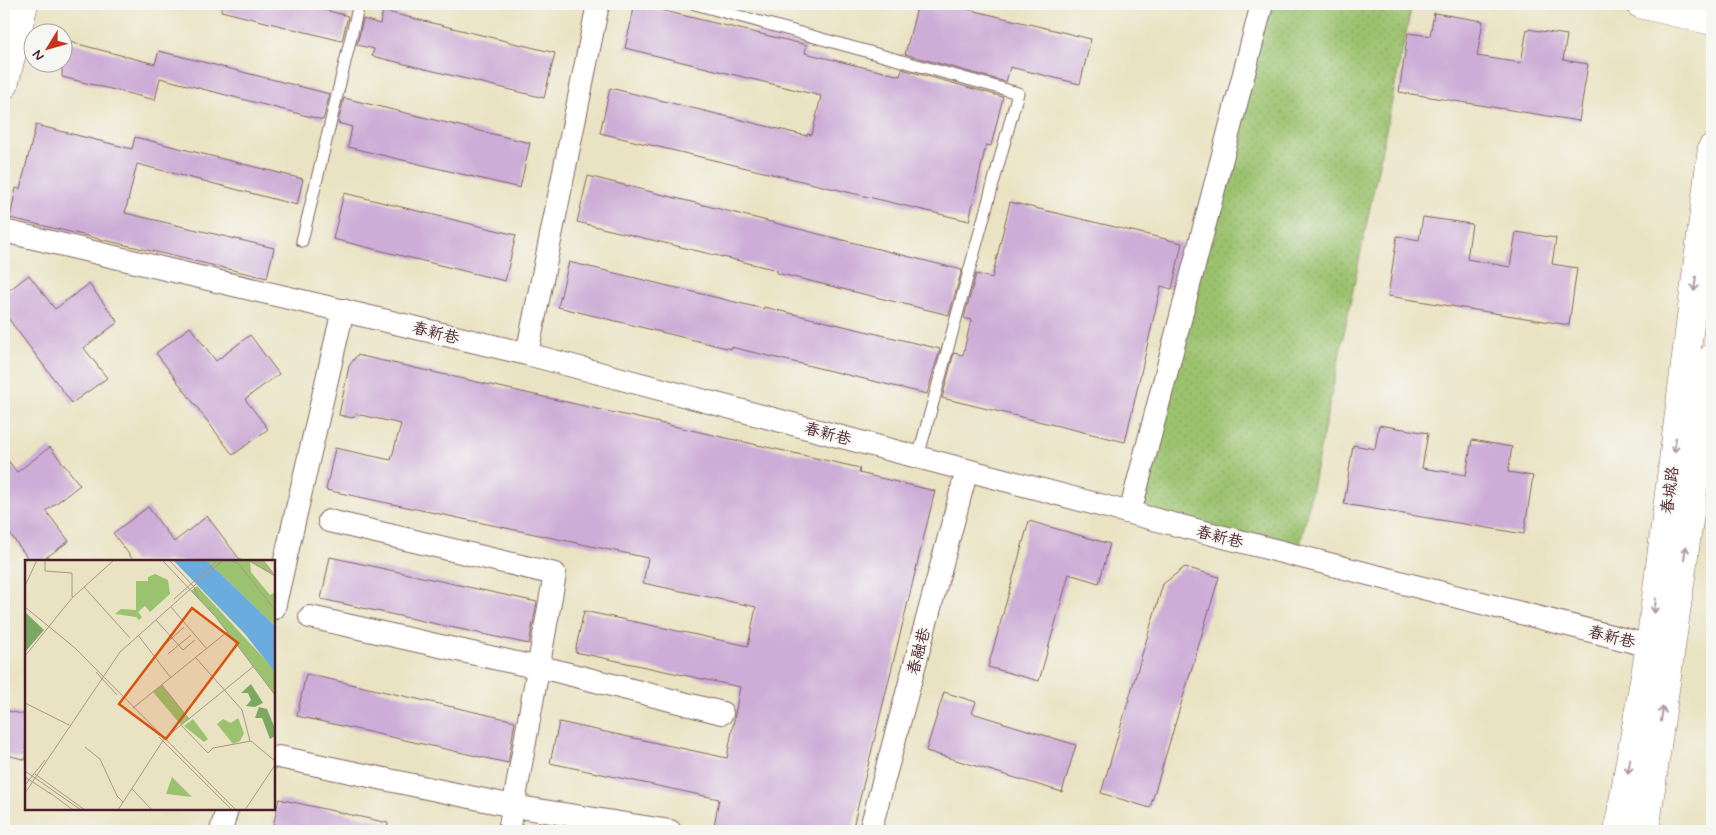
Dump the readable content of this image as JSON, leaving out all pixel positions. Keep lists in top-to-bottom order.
{
  "streets": {
    "street": ["春新巷", "春城路", "春融巷"]
  },
  "crossings": [
    ["春新巷", "春城路"],
    ["春新巷", "春融巷"]
  ],
  "north": "bottom left"
}
